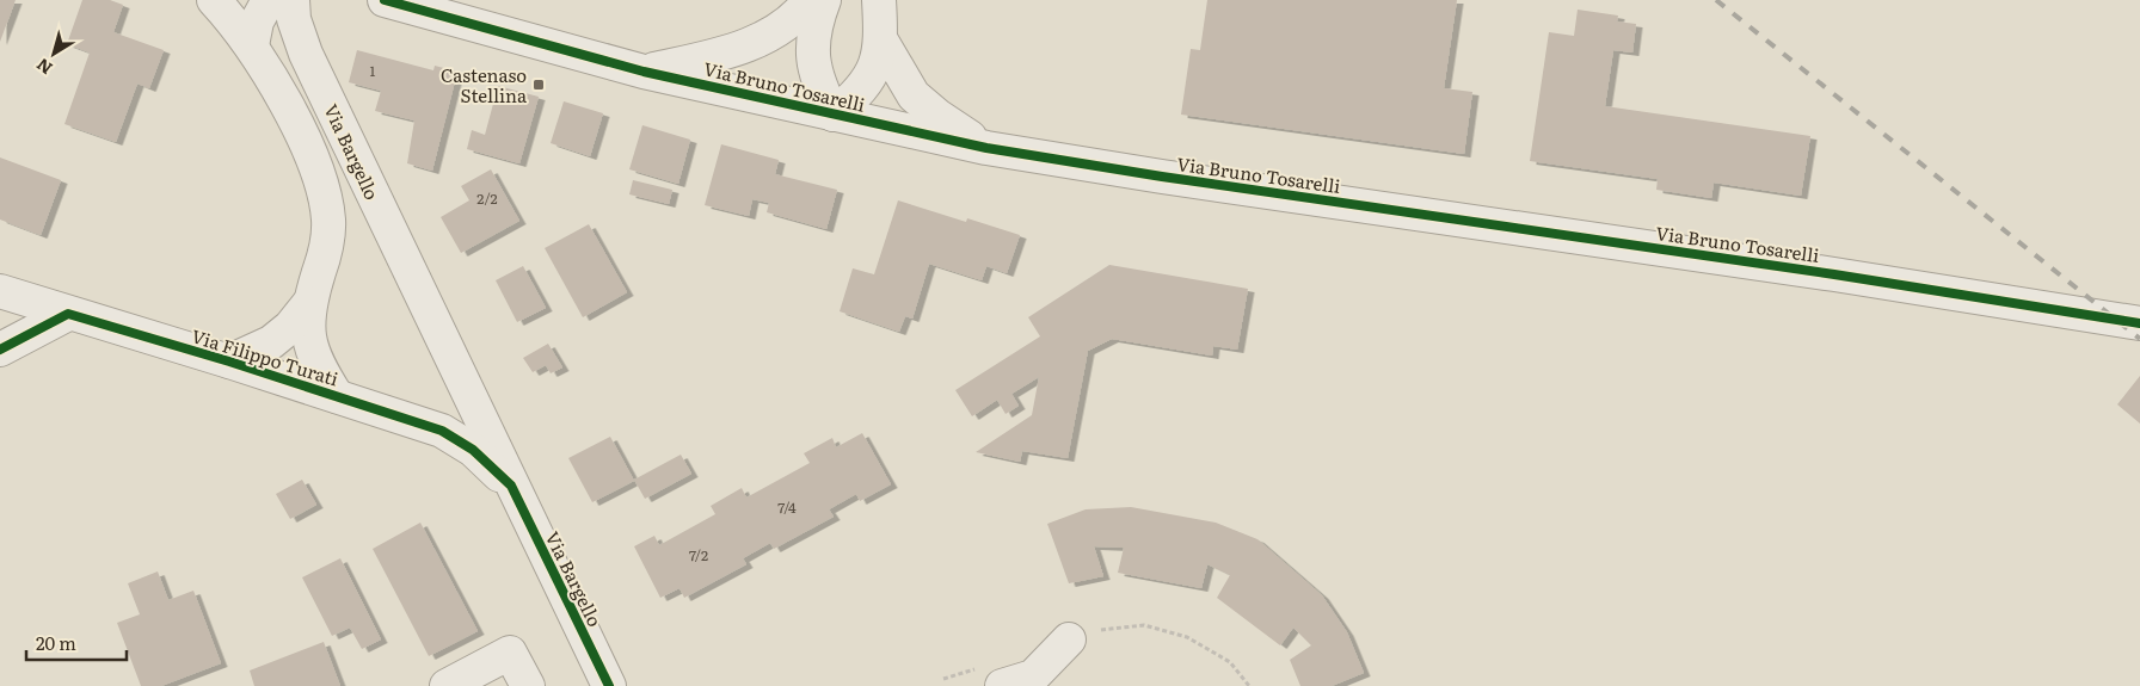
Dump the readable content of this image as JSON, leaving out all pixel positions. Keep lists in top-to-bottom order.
{
  "streets": {
    "street": ["Via Bruno Tosarelli", "Via Bargello", "Via Filippo Turati"]
  },
  "crossings": [
    ["Via Bargello", "Via Filippo Turati"]
  ],
  "places": {
    "transit": ["Castenaso Stellina"]
  },
  "house_numbers": [
    "1",
    "2/2",
    "7/4",
    "7/2"
  ],
  "scale_bar": "20 m",
  "north": "bottom left"
}
